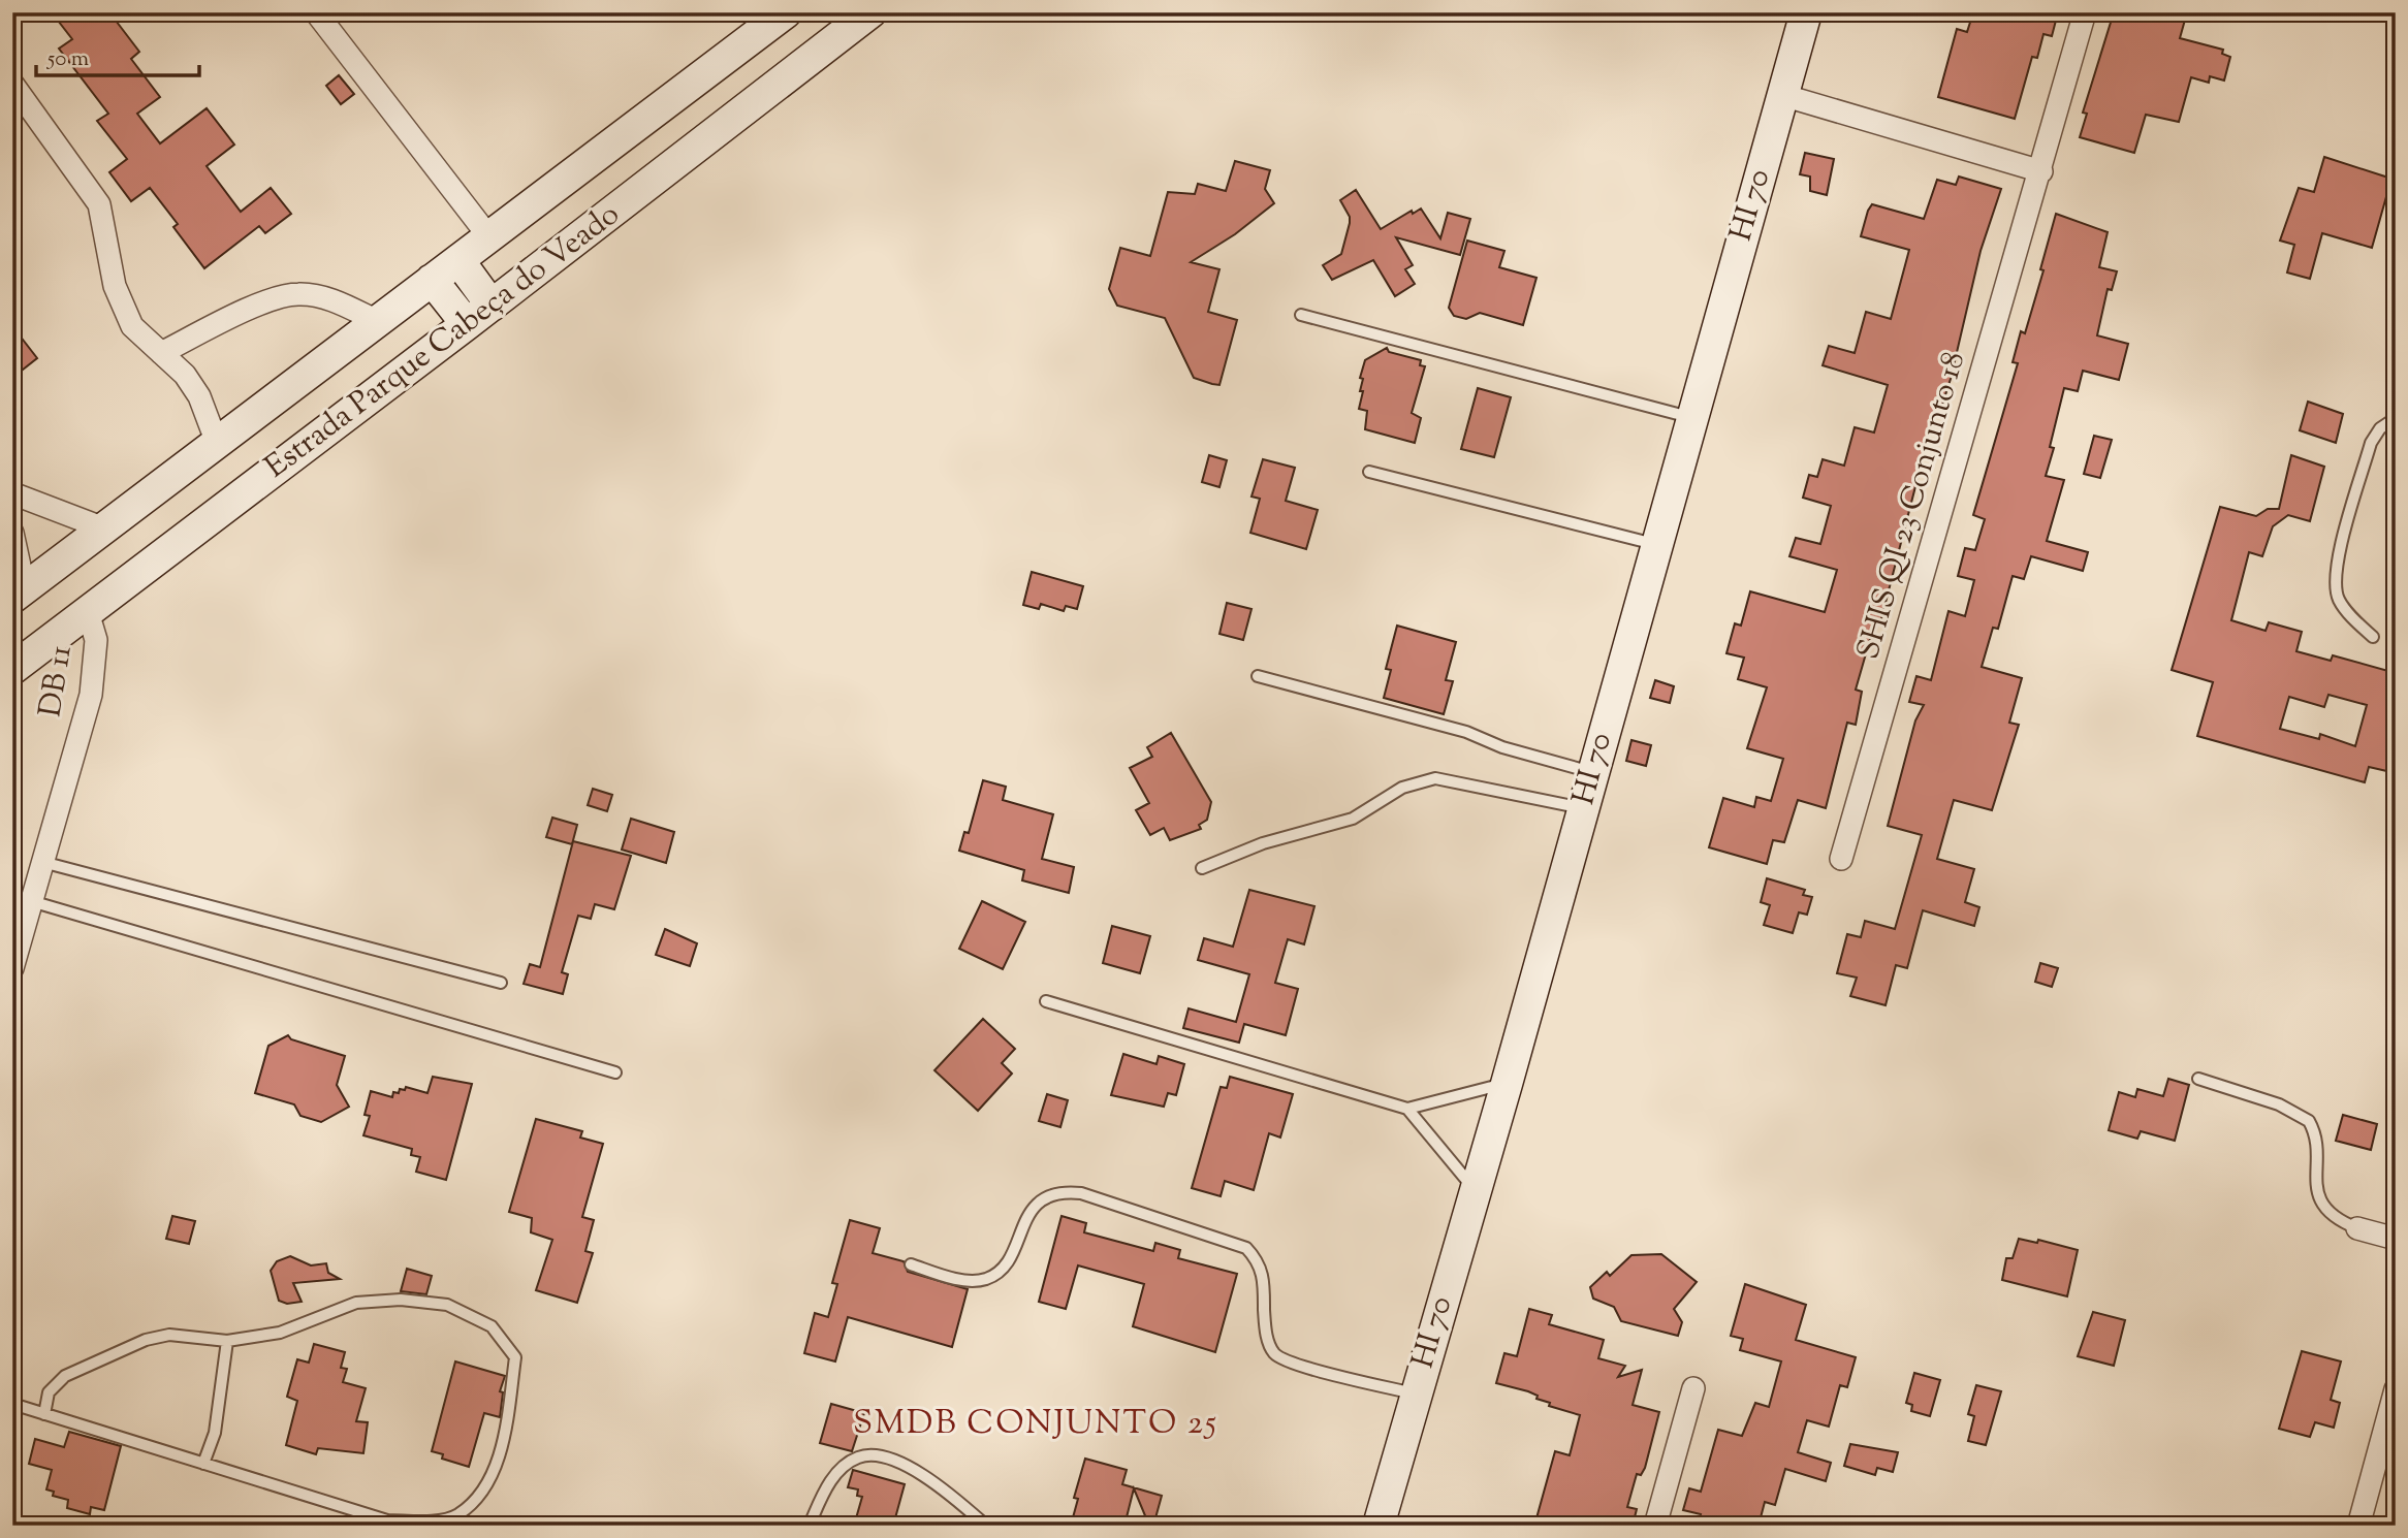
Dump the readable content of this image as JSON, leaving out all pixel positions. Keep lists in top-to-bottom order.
{
  "streets": {
    "main road": ["HI 70", "Estrada Parque Cabeça do Veado"],
    "street": ["SHIS QI 23 Conjunto 18", "DB 11"]
  },
  "crossings": [
    ["Estrada Parque Cabeça do Veado", "DB 11"]
  ],
  "districts": ["SMDB CONJUNTO 25"],
  "scale_bar": "50 m"
}
